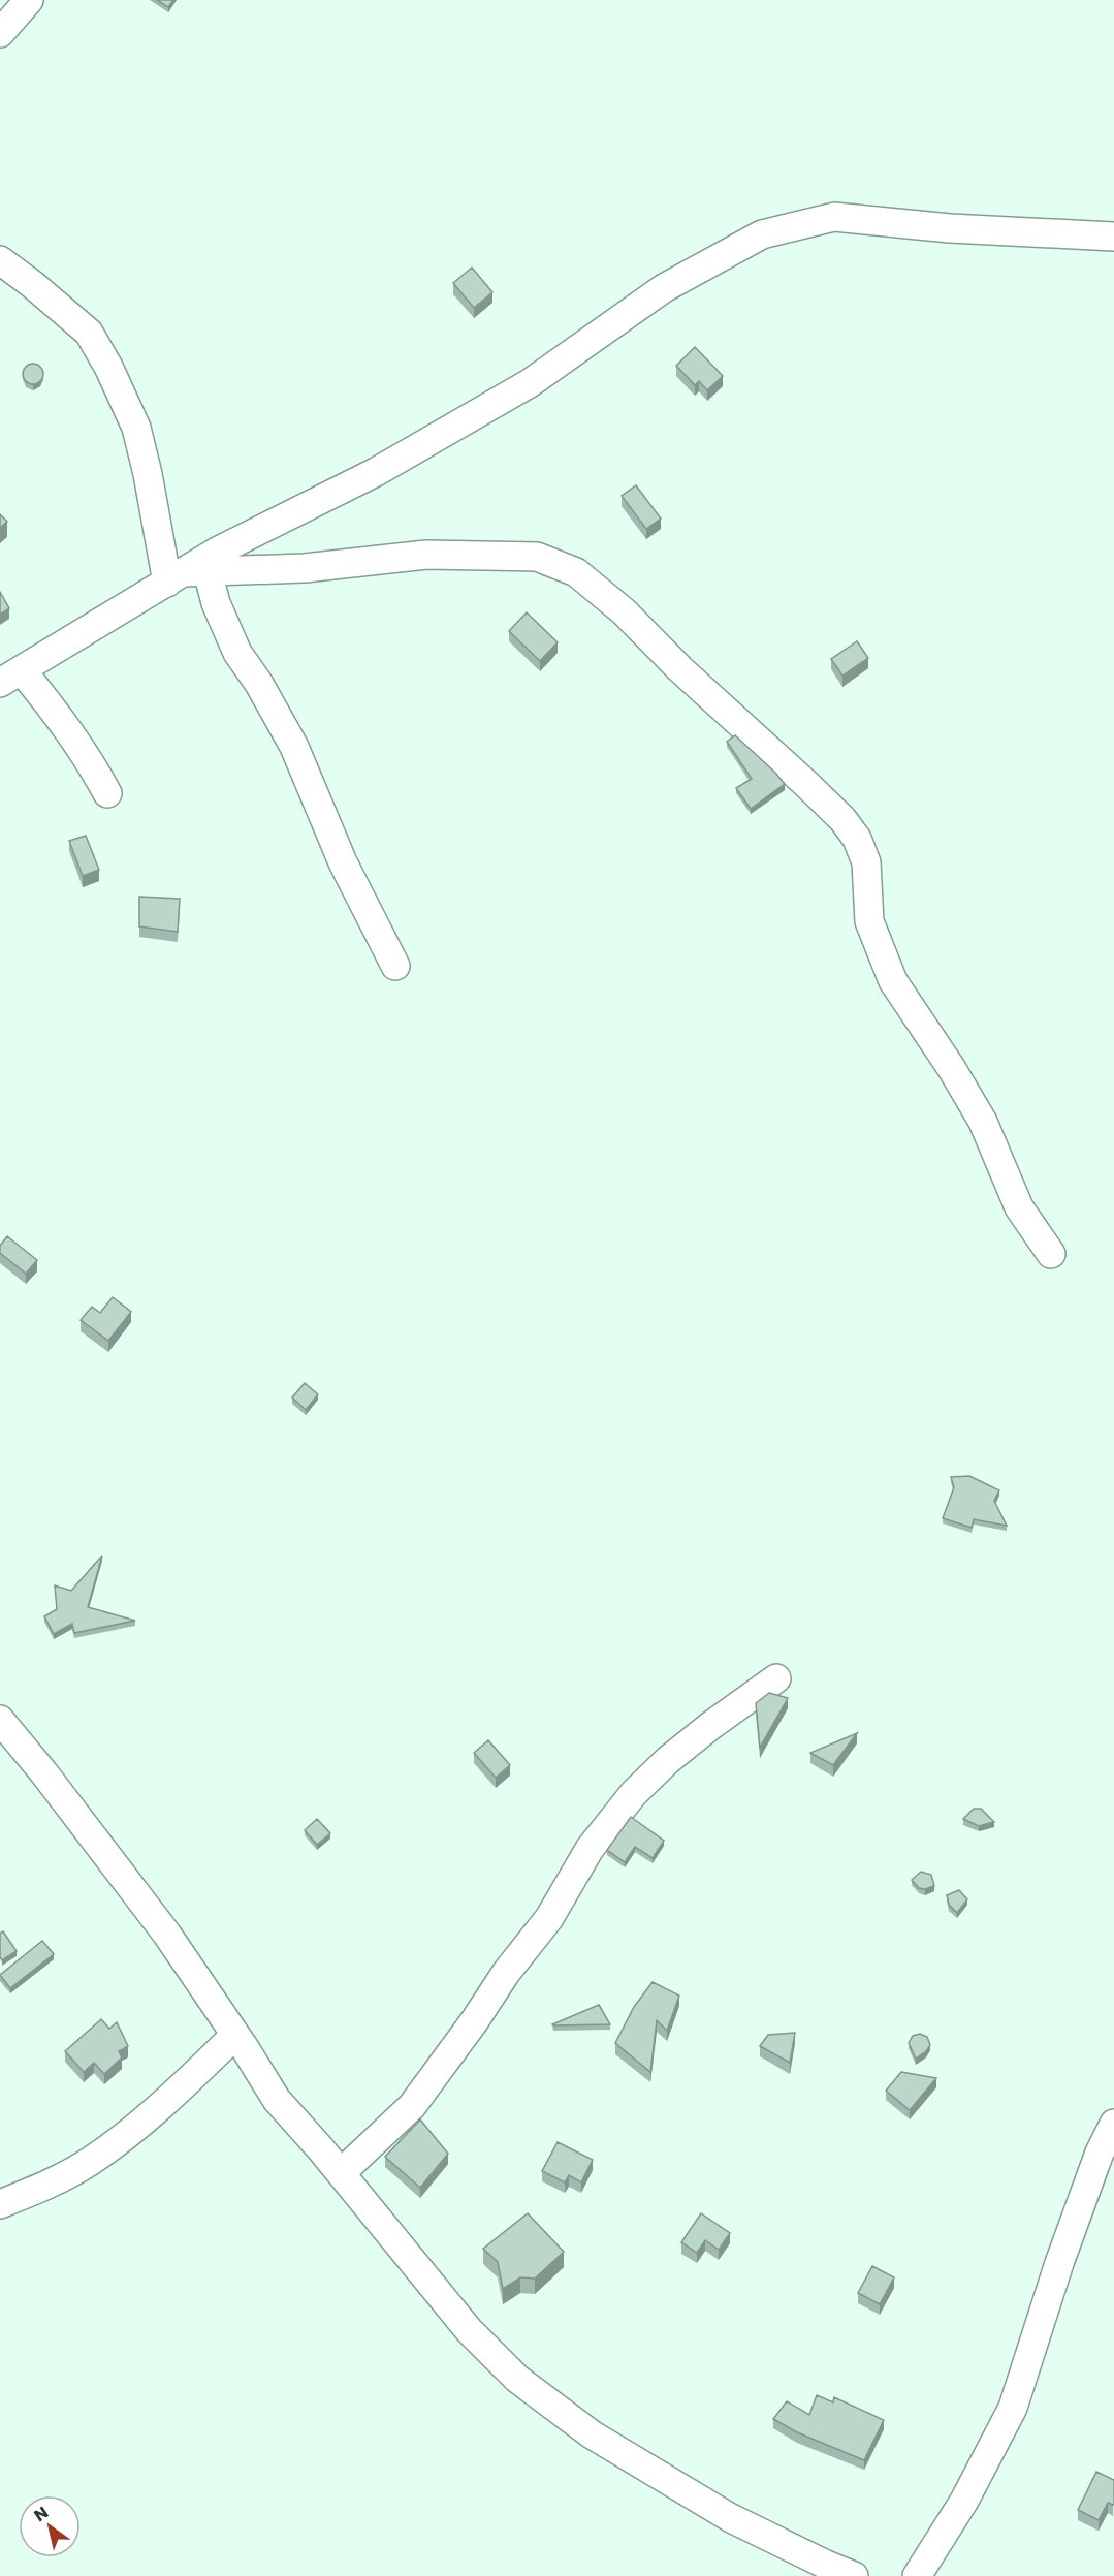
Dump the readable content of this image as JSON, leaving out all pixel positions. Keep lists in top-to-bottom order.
{
  "north": "top left"
}
